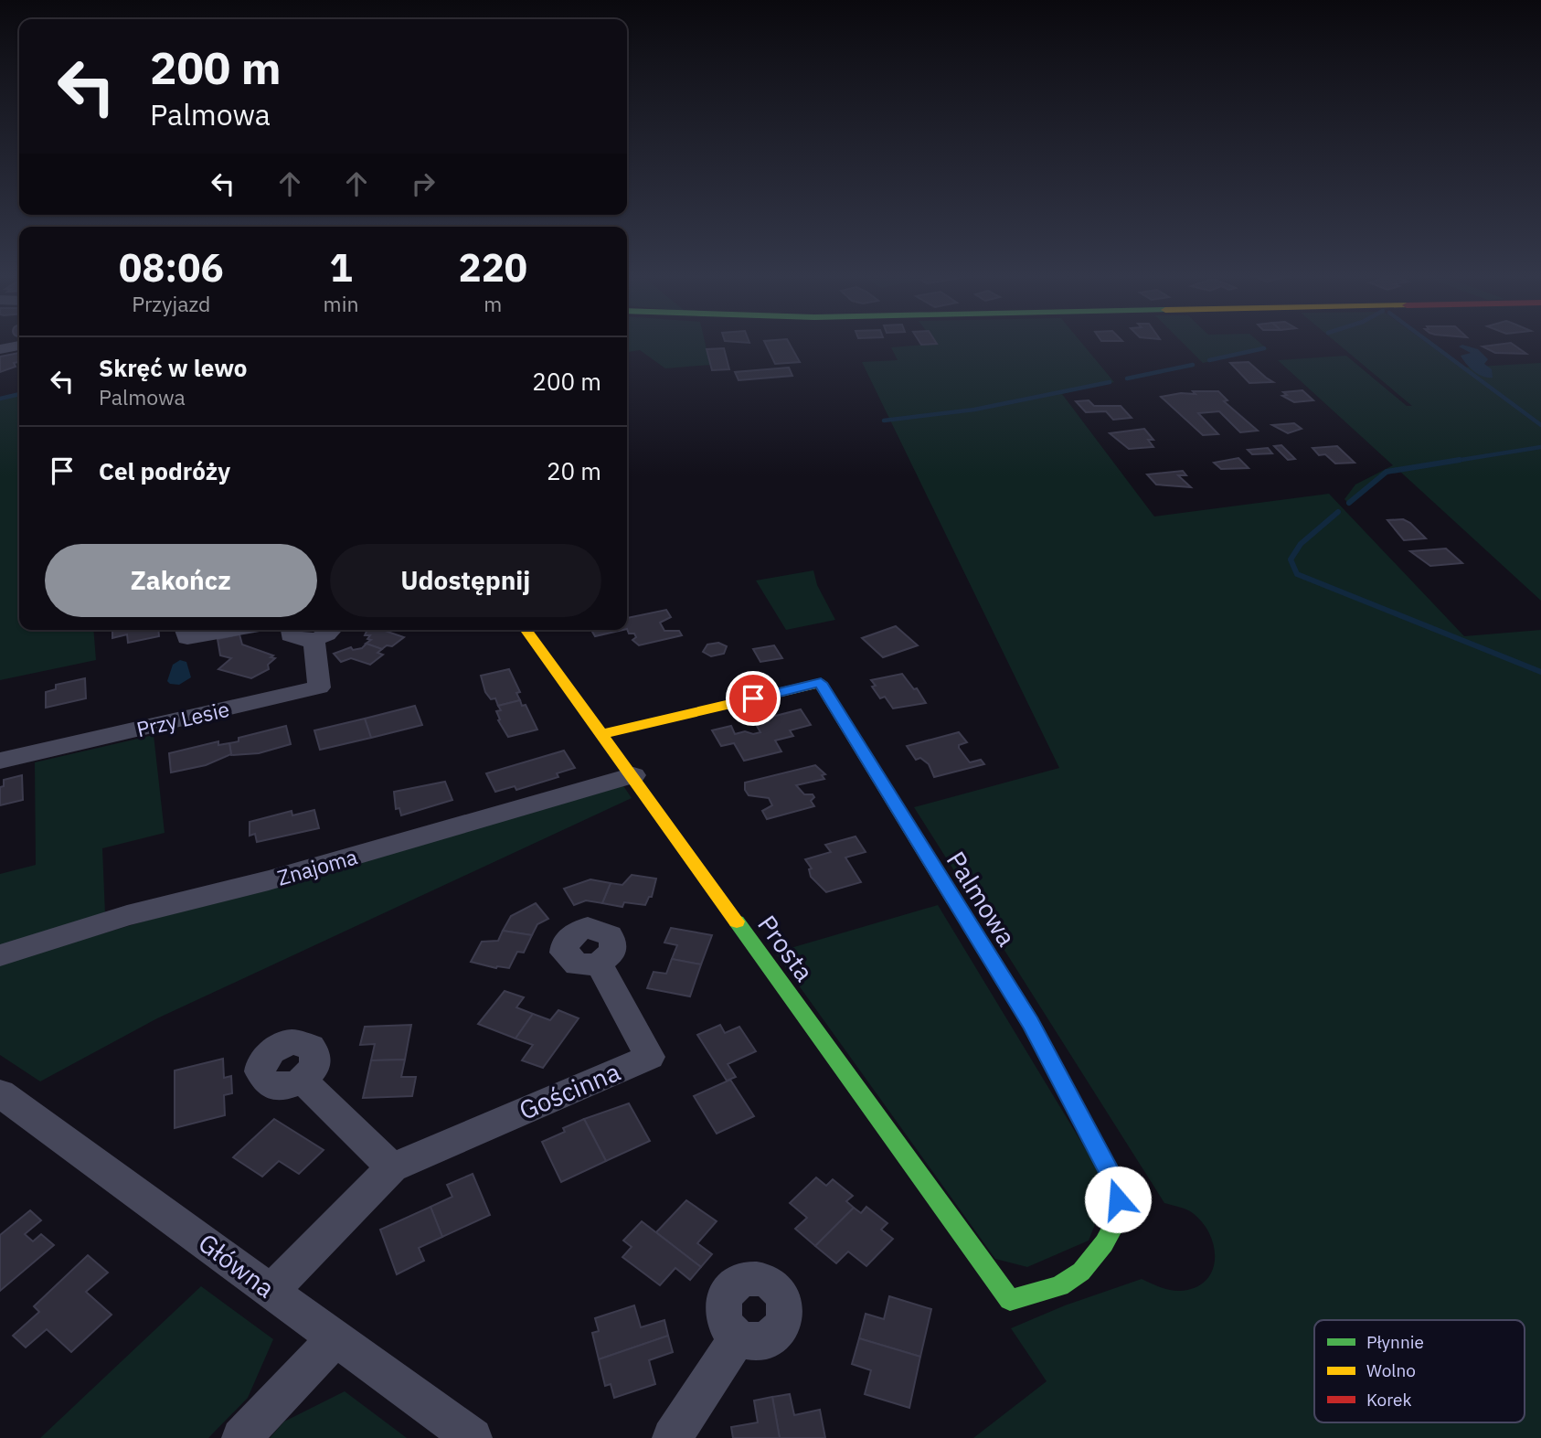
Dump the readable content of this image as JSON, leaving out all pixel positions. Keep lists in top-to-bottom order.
{
  "streets": {
    "street": [
      "Przy Lesie",
      "Znajoma",
      "Palmowa",
      "Prosta",
      "Gościnna",
      "Główna"
    ]
  },
  "crossings": [
    ["Znajoma", "Prosta"],
    ["Palmowa", "Prosta"],
    ["Gościnna", "Główna"]
  ],
  "legend": ["Płynnie", "Wolno", "Korek"],
  "page": {
    "turn": ["200 m", "Palmowa"],
    "eta": [
      "08:06",
      "Przyjazd",
      "1",
      "min",
      "220",
      "m"
    ],
    "list": [
      {
        "name": "Skręć w lewo",
        "note": "Palmowa",
        "value": "200 m"
      },
      {
        "name": "Cel podróży",
        "value": "20 m"
      }
    ],
    "buttons": ["Zakończ", "Udostępnij"]
  }
}
